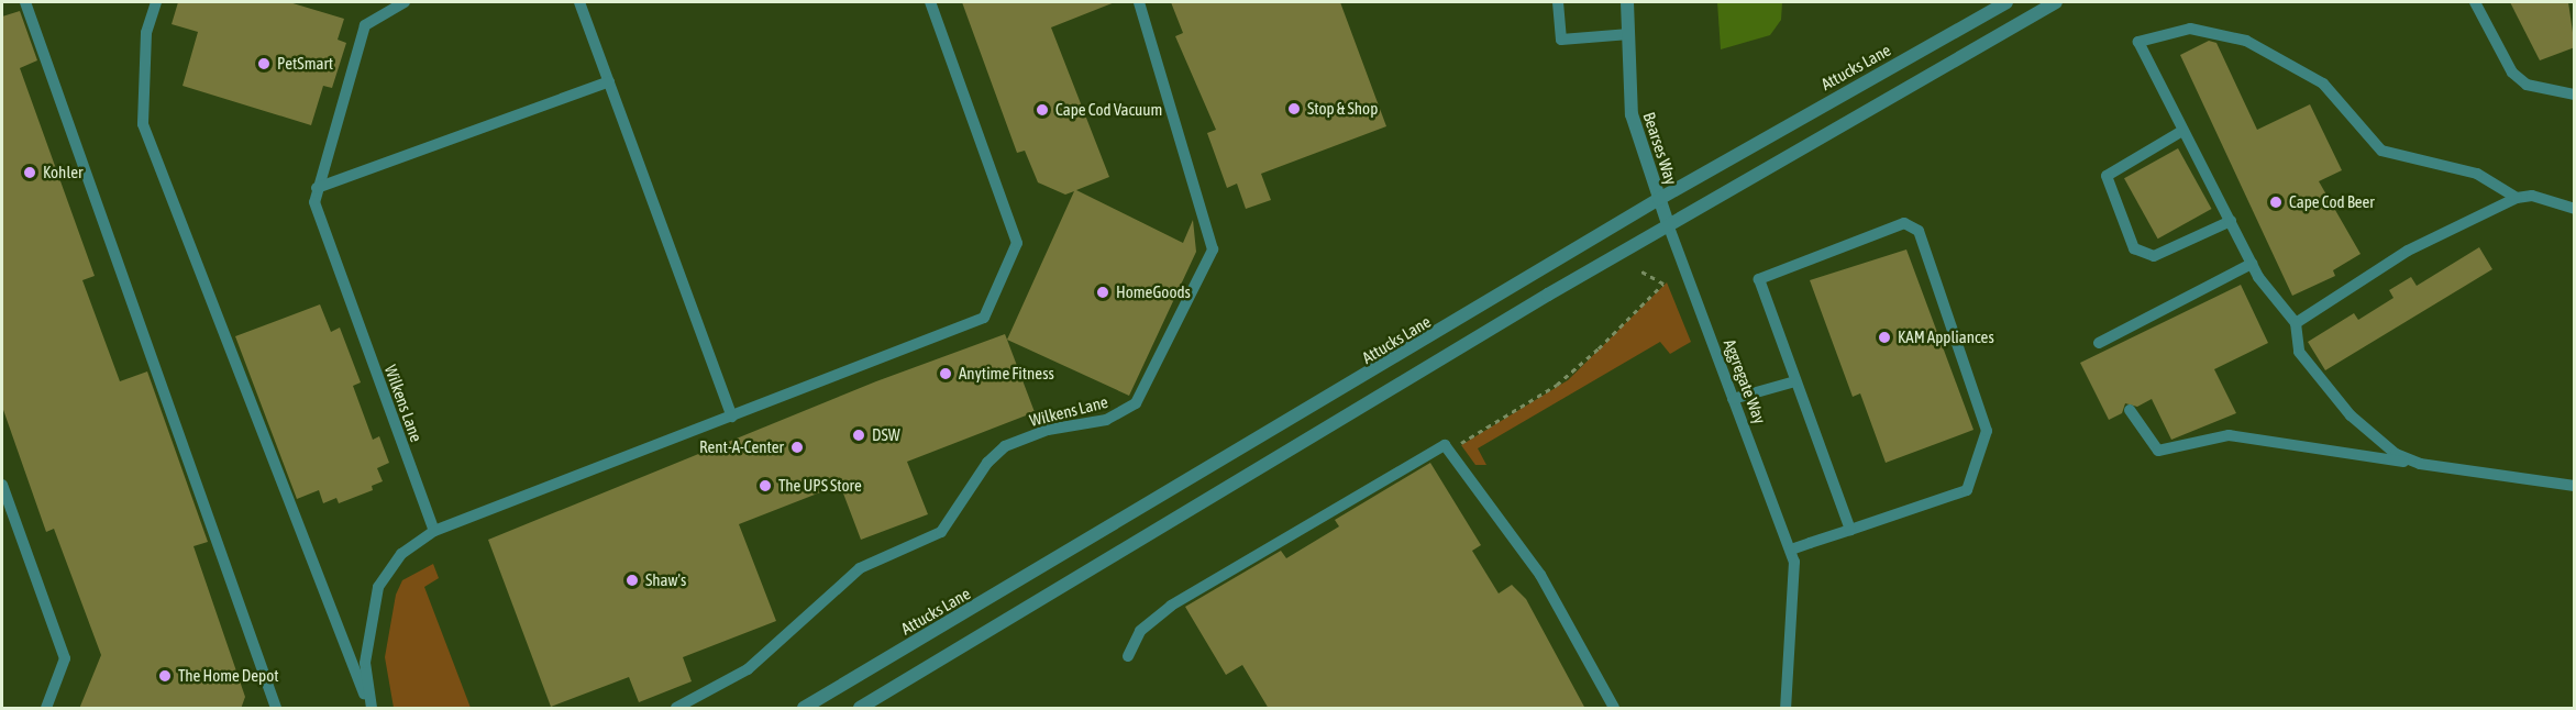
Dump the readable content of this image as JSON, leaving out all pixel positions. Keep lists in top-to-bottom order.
{
  "streets": {
    "street": ["Attucks Lane", "Bearses Way"],
    "lane": ["Aggregate Way", "Wilkens Lane"]
  },
  "crossings": [
    ["Attucks Lane", "Bearses Way"],
    ["Bearses Way", "Aggregate Way"]
  ],
  "places": [
    "PetSmart",
    "Stop & Shop",
    "Cape Cod Vacuum",
    "Kohler",
    "Cape Cod Beer",
    "HomeGoods",
    "KAM Appliances",
    "Anytime Fitness",
    "DSW",
    "Rent-A-Center",
    "The UPS Store",
    "Shaw's",
    "The Home Depot"
  ]
}
